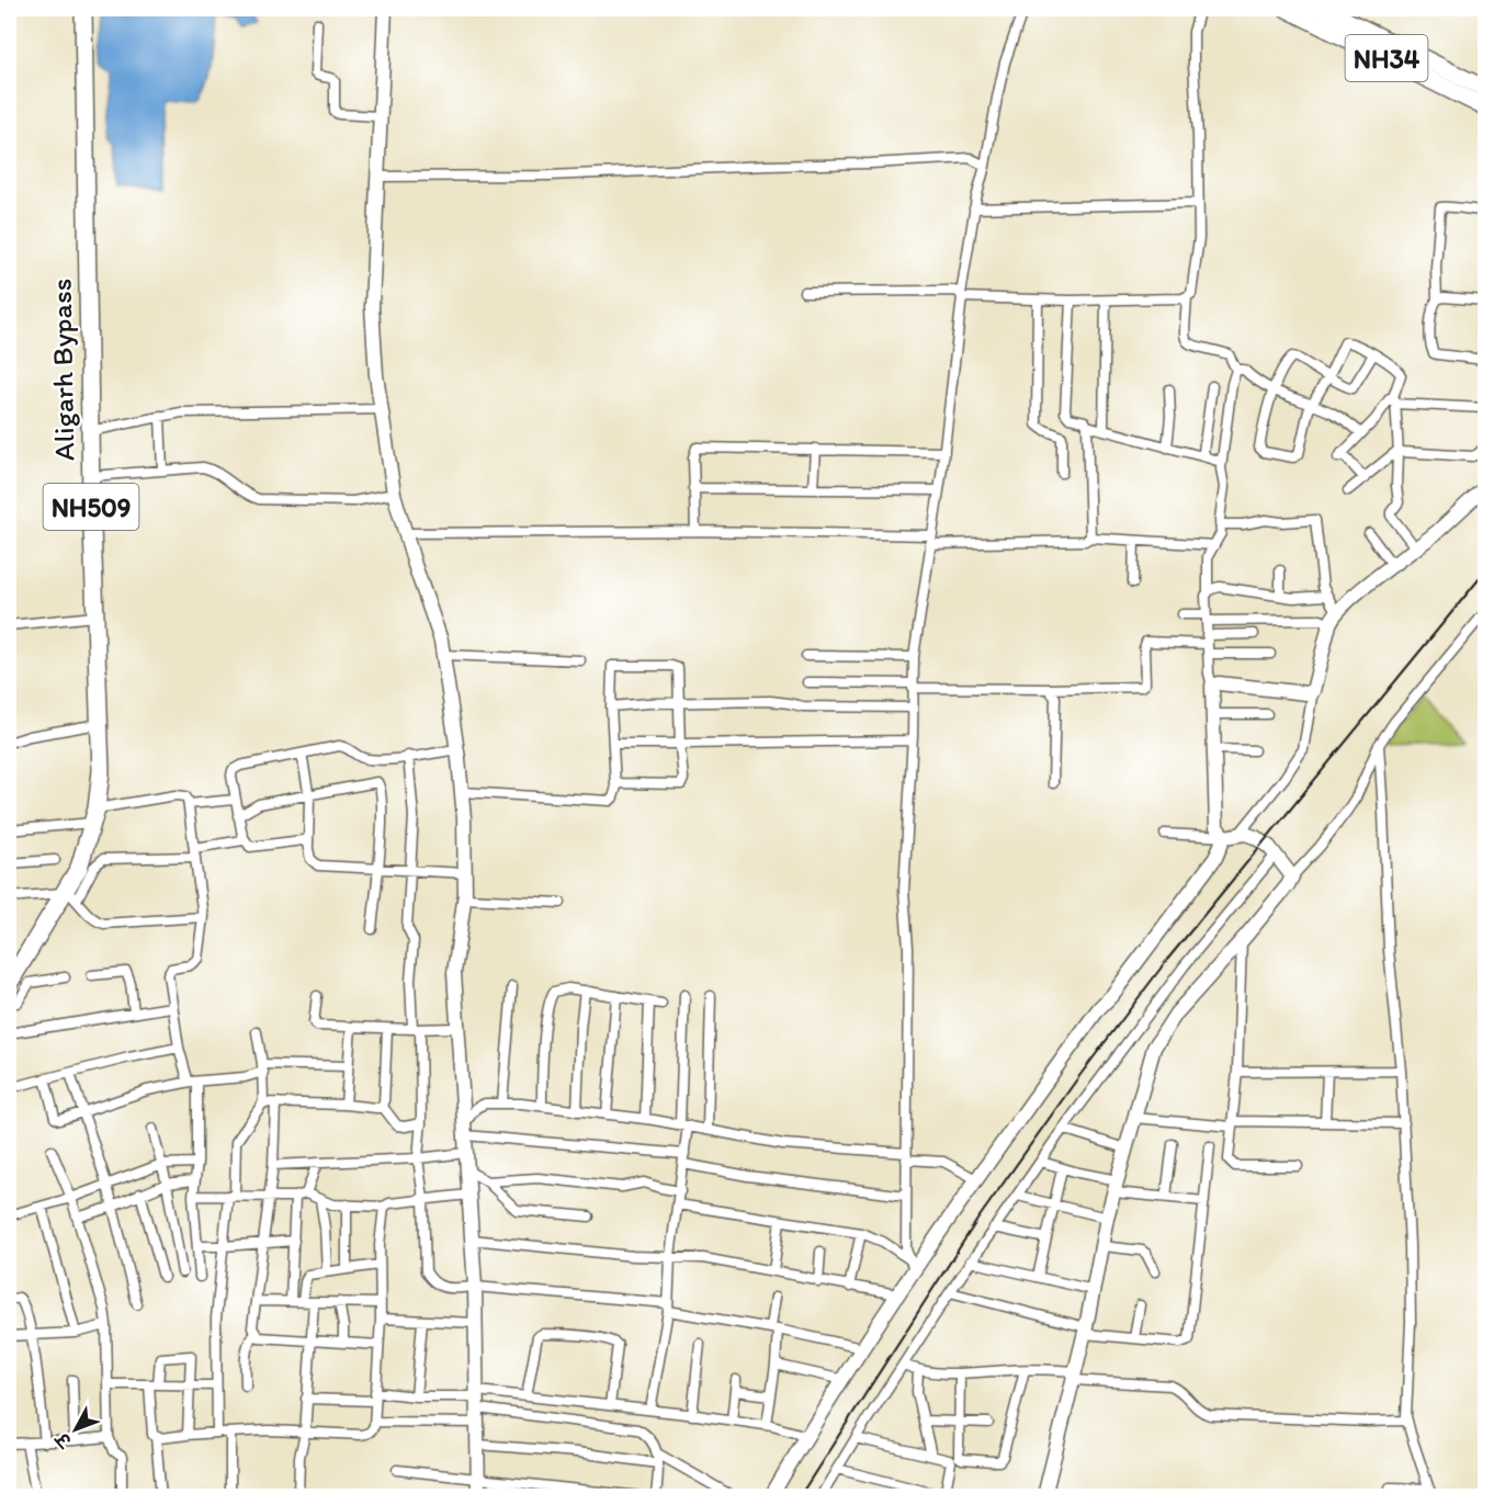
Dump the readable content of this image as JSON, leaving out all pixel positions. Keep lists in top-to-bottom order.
{
  "streets": {
    "highway": ["NH34", "Aligarh Bypass", "NH509"]
  },
  "north": "bottom left"
}
